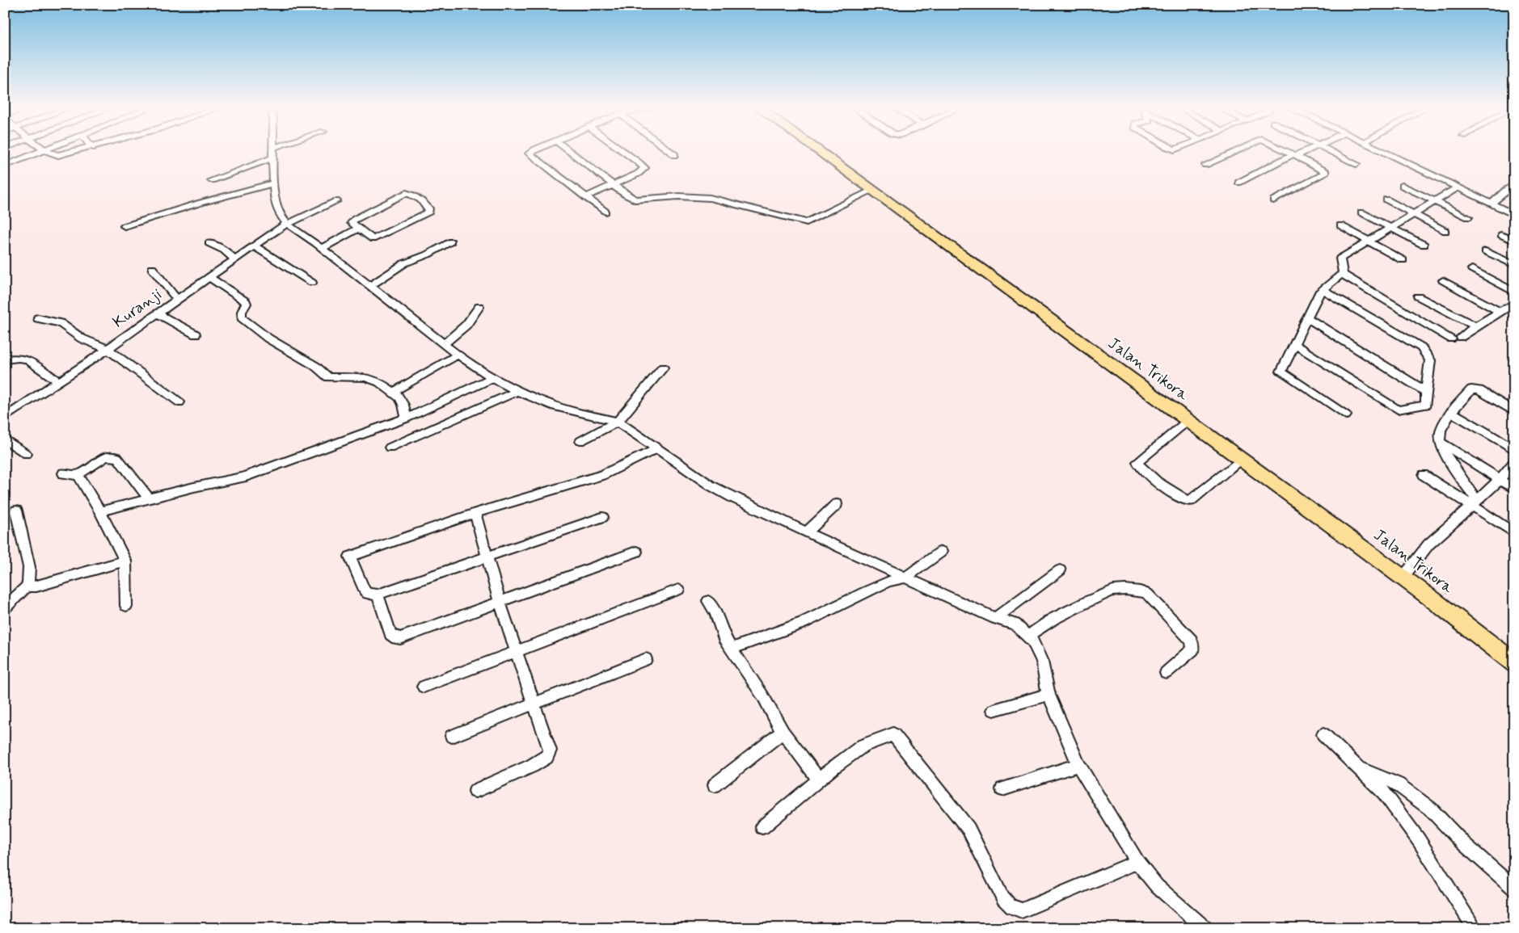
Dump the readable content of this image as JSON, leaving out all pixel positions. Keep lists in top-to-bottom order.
{
  "streets": {
    "main road": ["Jalan Trikora"],
    "street": ["Kuranji"]
  }
}
